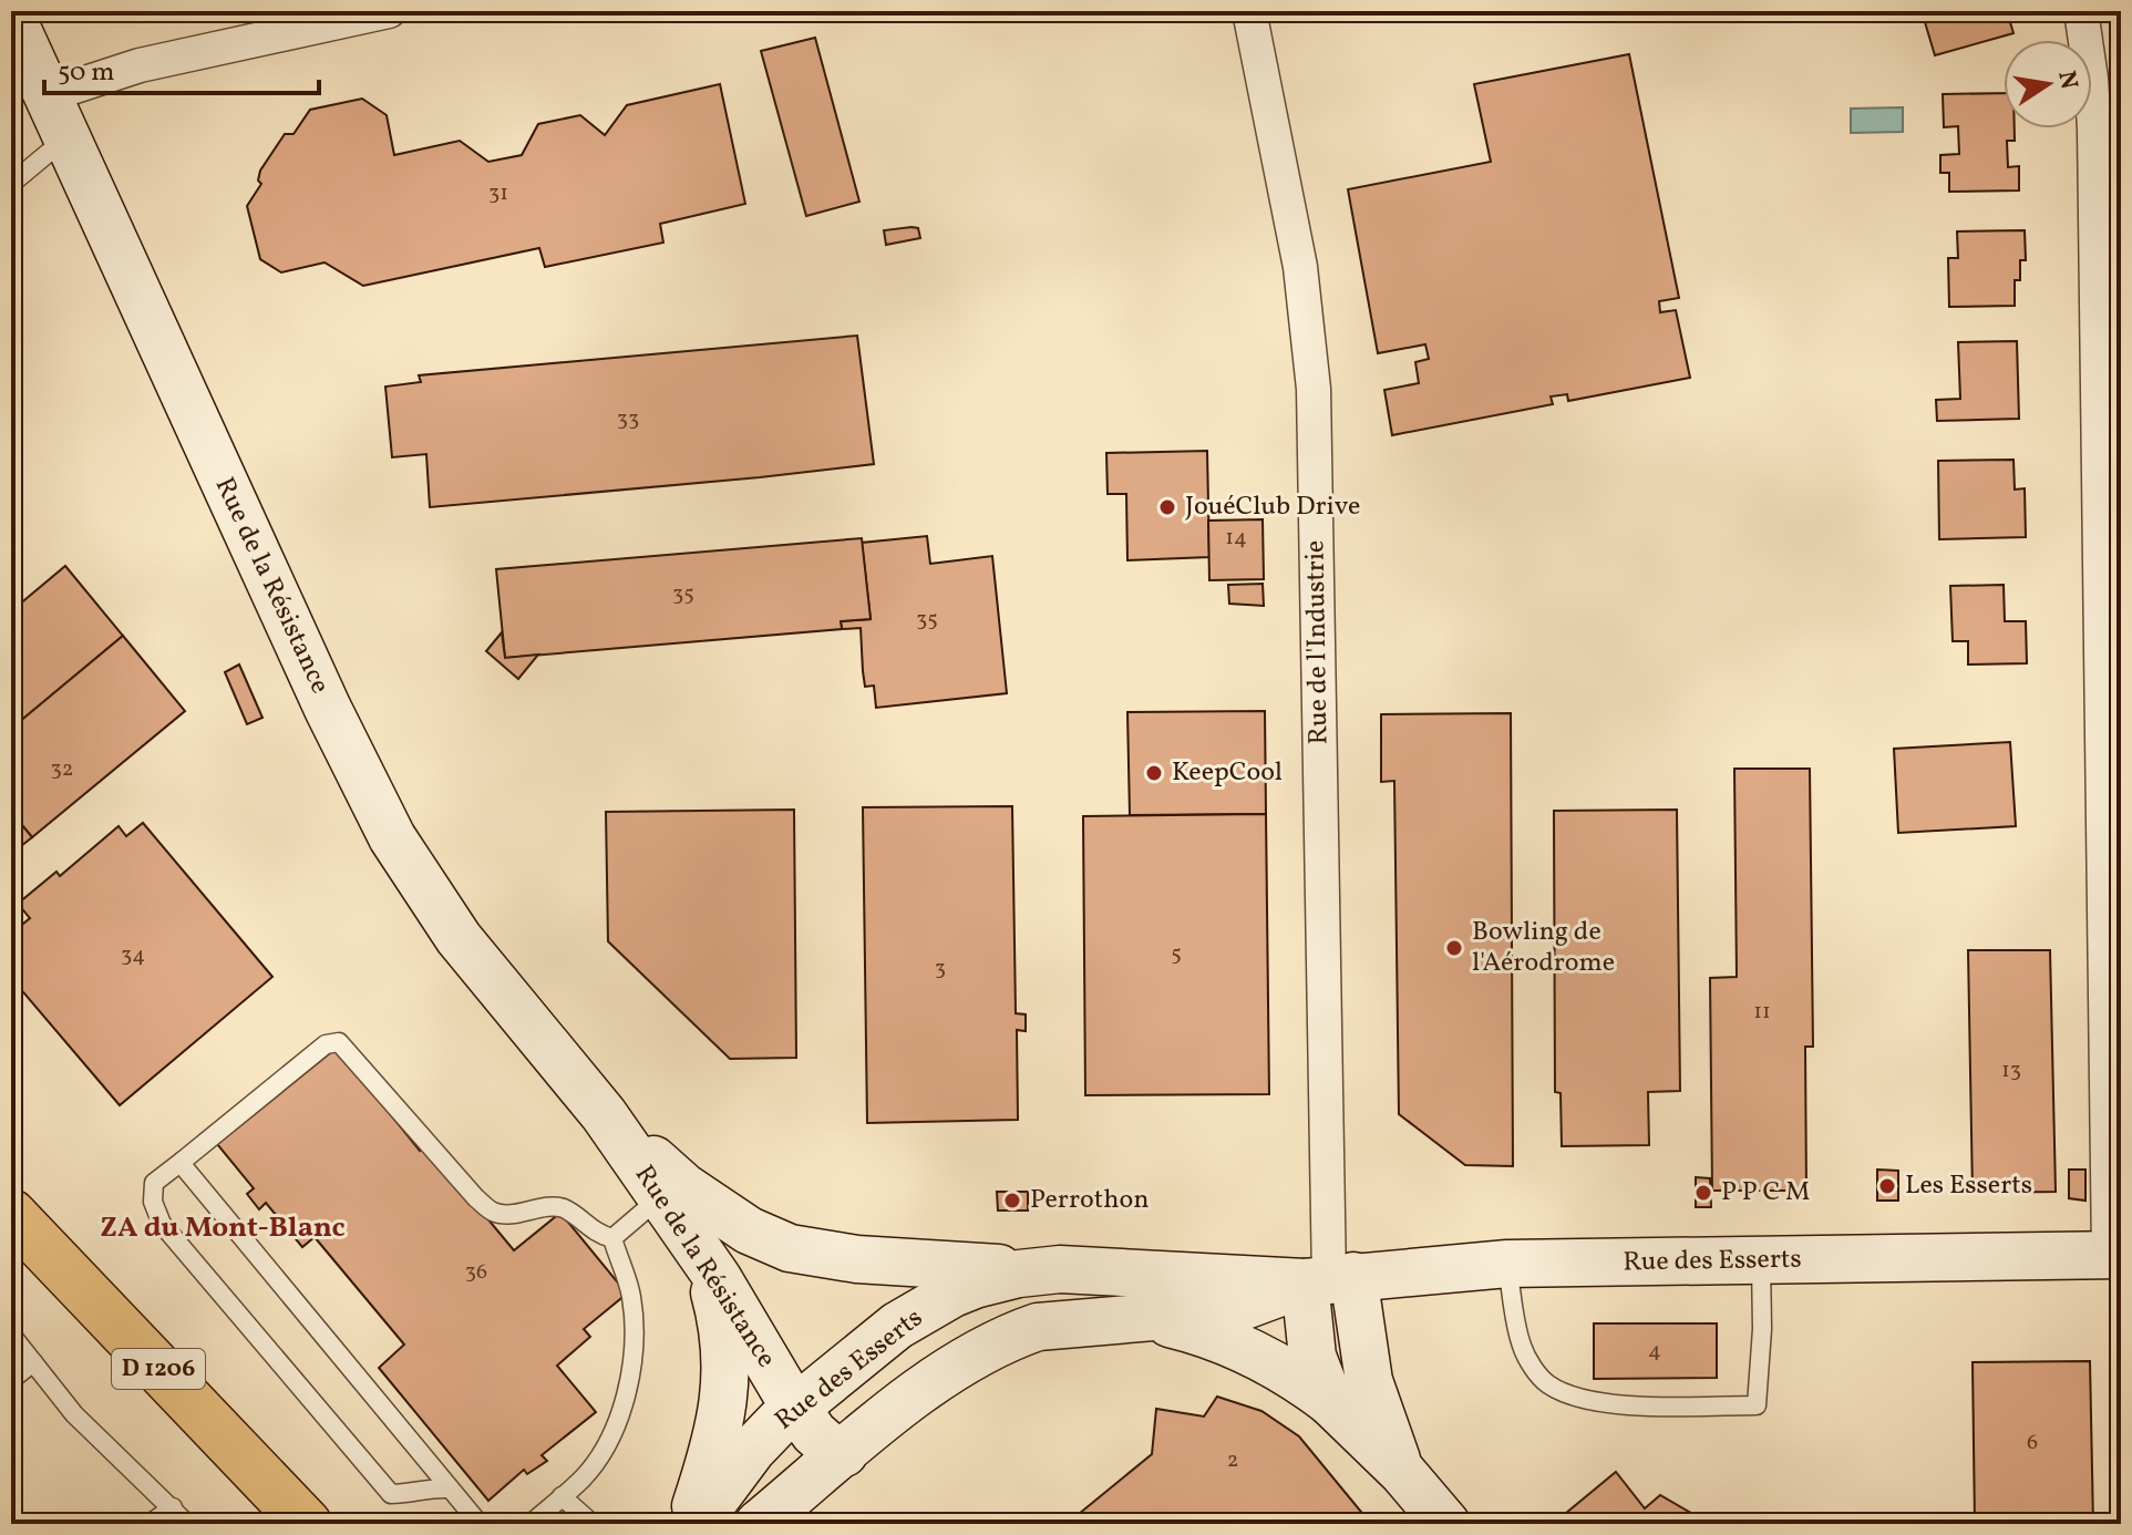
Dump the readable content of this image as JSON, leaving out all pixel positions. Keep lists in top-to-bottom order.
{
  "streets": {
    "main road": ["D 1206"],
    "street": ["Rue de la Résistance", "Rue de l'Industrie", "Rue des Esserts"]
  },
  "crossings": [
    ["Rue de la Résistance", "Rue des Esserts"],
    ["Rue de l'Industrie", "Rue des Esserts"]
  ],
  "districts": ["ZA du Mont-Blanc"],
  "places": [
    "JouéClub Drive",
    "KeepCool",
    "Bowling de l'Aérodrome",
    "Les Esserts",
    "P P C M",
    "Perrothon"
  ],
  "house_numbers": [
    "31",
    "33",
    "14",
    "35",
    "35",
    "32",
    "5",
    "34",
    "3",
    "11",
    "13",
    "36",
    "4",
    "6",
    "2"
  ],
  "scale_bar": "50 m",
  "north": "right"
}
